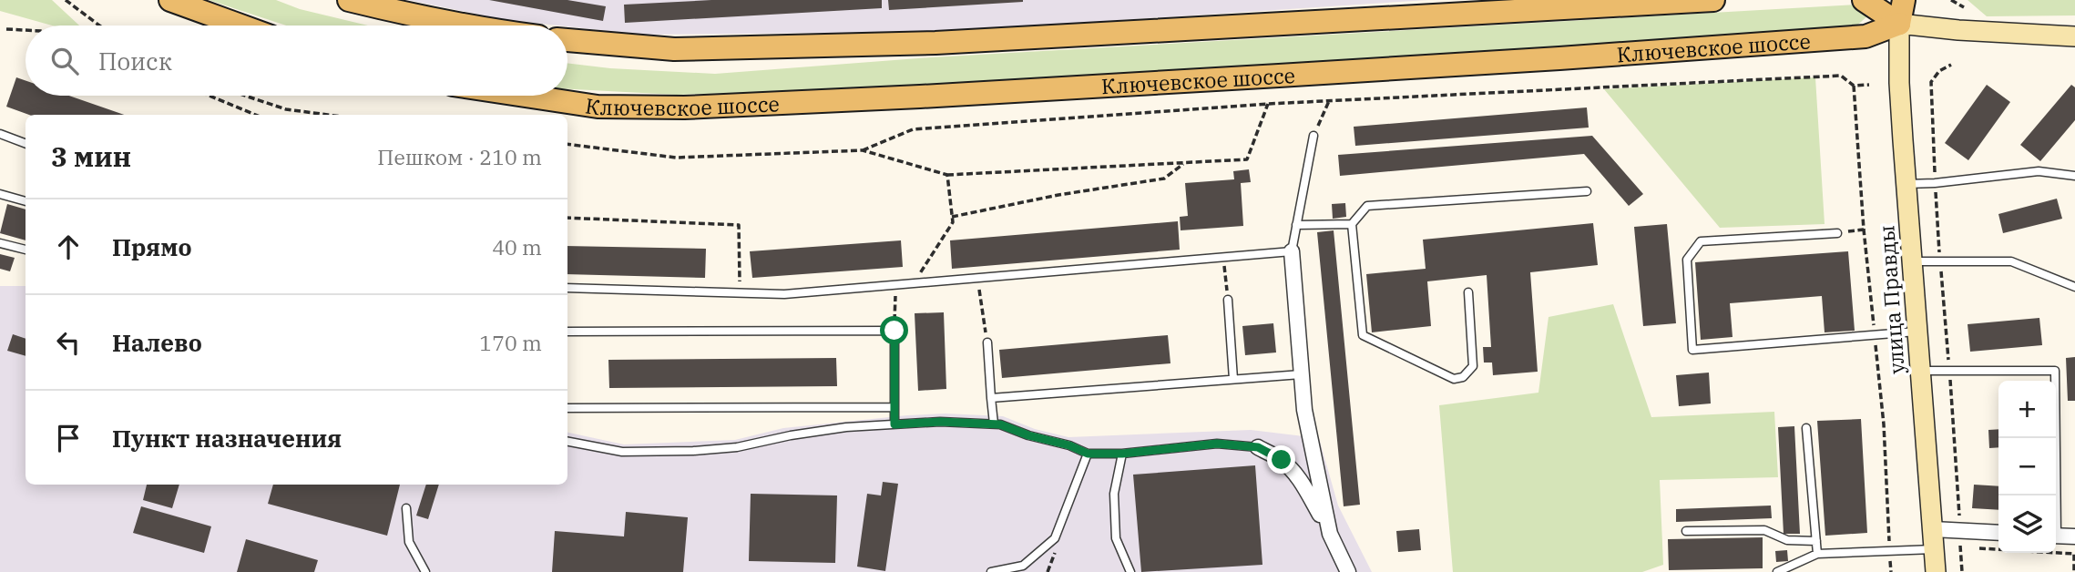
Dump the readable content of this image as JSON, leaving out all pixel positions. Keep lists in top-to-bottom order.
{
  "streets": {
    "main road": ["Ключевское шоссе", "улица Правды"]
  },
  "crossings": [
    ["Ключевское шоссе", "улица Правды"]
  ],
  "page": {
    "search": "Поиск",
    "heading": ["3 мин", "Пешком · 210 m"],
    "list": [
      ["Прямо", "40 m"],
      ["Налево", "170 m"],
      "Пункт назначения"
    ],
    "map_buttons": ["+", "−"]
  }
}
